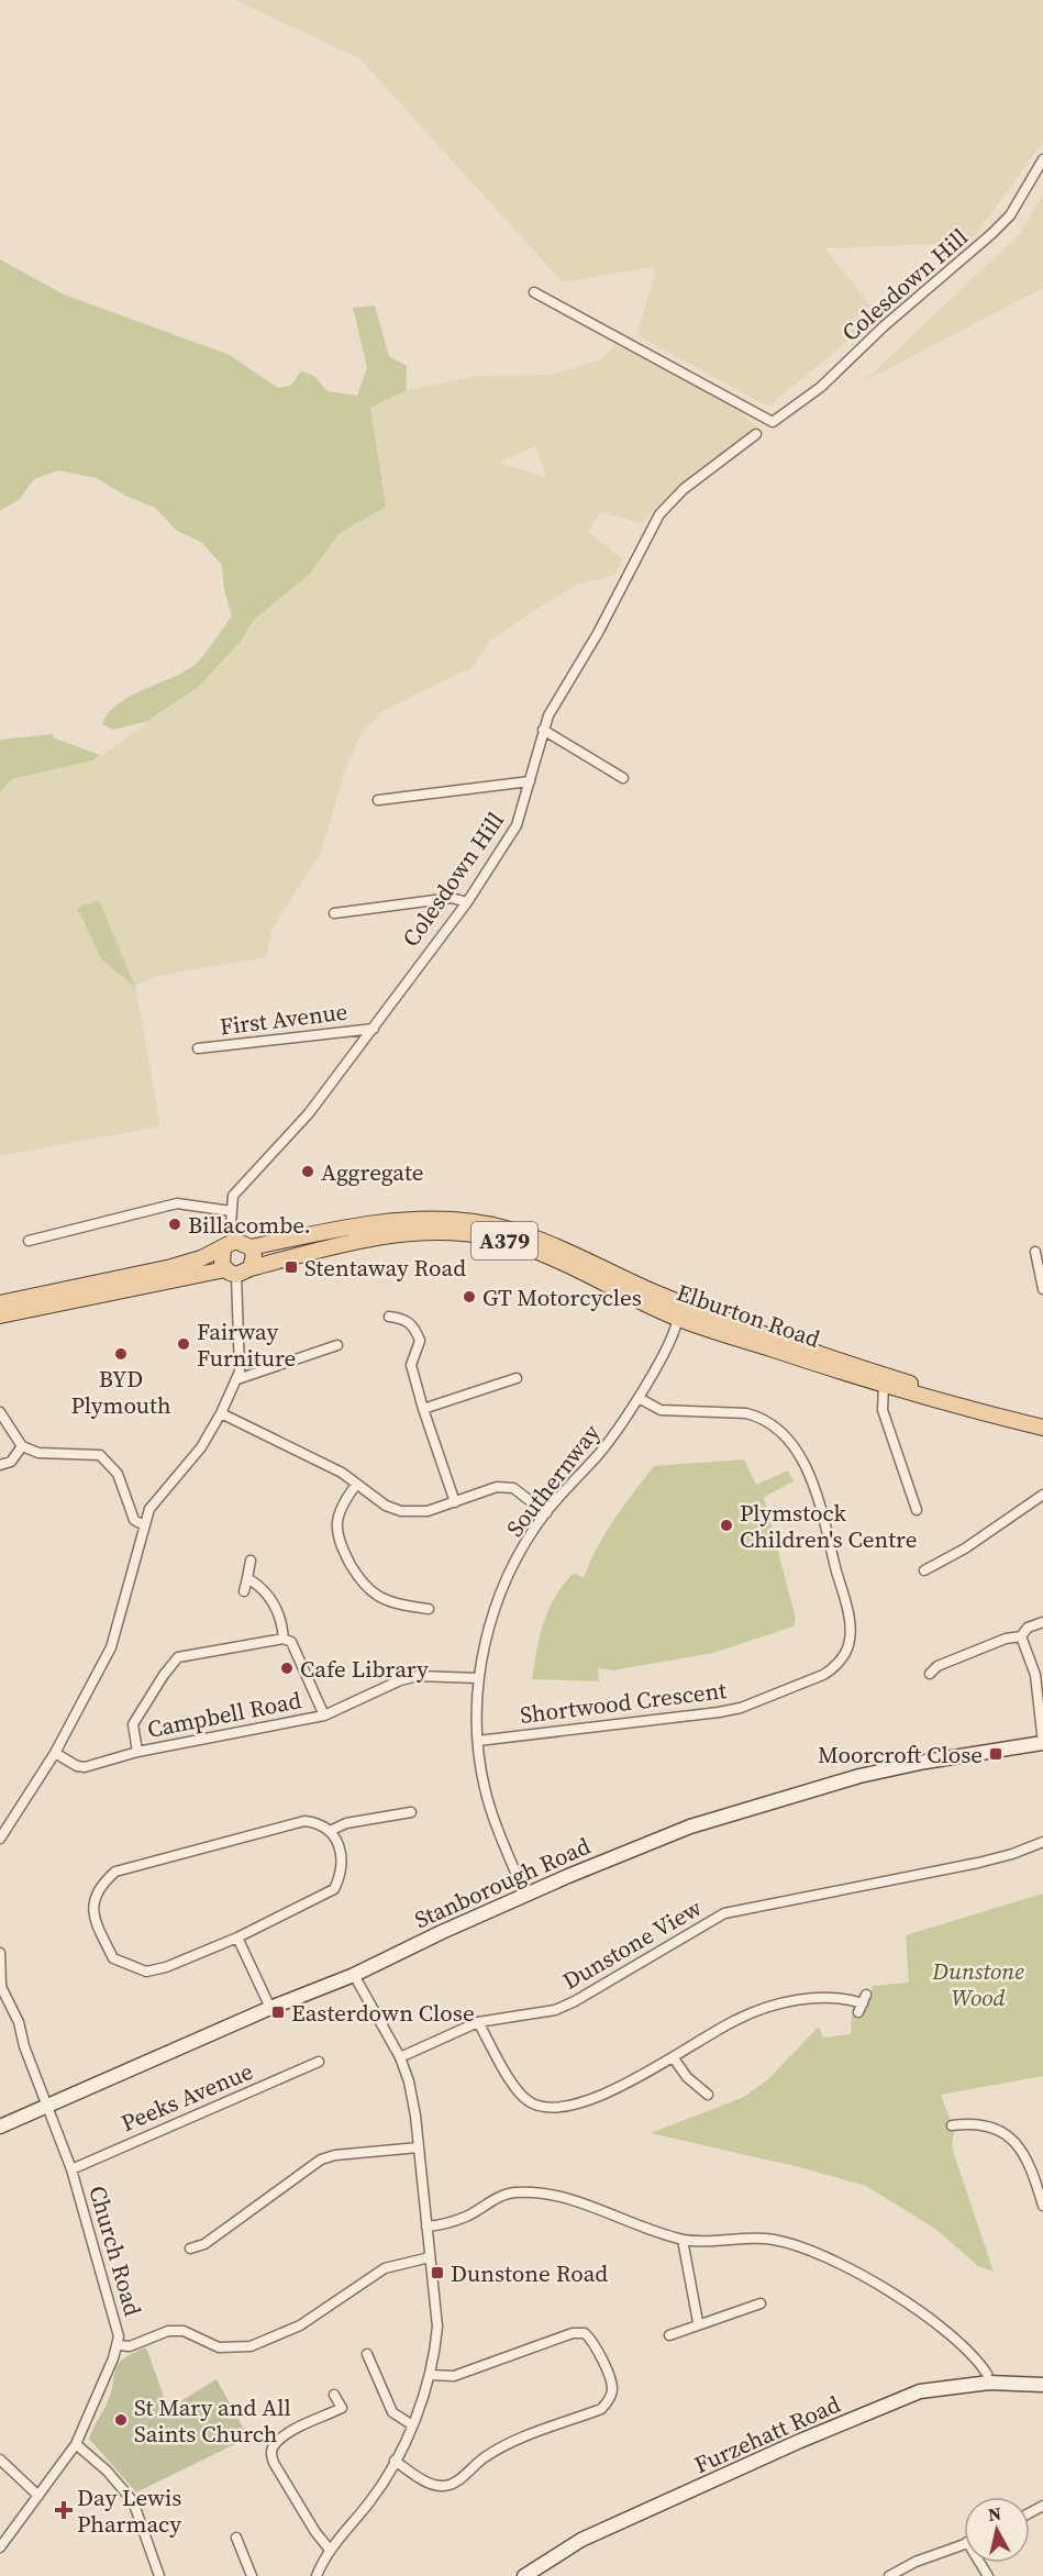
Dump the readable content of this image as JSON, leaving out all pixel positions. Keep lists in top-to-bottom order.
{
  "streets": {
    "main road": ["A379", "Elburton Road"],
    "street": [
      "Colesdown Hill",
      "First Avenue",
      "Southernway",
      "Shortwood Crescent",
      "Campbell Road",
      "Stanborough Road",
      "Dunstone View",
      "Peeks Avenue",
      "Church Road",
      "Furzehatt Road"
    ]
  },
  "crossings": [
    ["Colesdown Hill", "First Avenue"],
    ["A379", "Elburton Road"],
    ["Elburton Road", "Southernway"],
    ["Southernway", "Shortwood Crescent"],
    ["Southernway", "Campbell Road"],
    ["Southernway", "Stanborough Road"],
    ["Stanborough Road", "Church Road"],
    ["Peeks Avenue", "Church Road"]
  ],
  "parks": ["Dunstone Wood"],
  "places": {
    "other": [
      "Aggregate",
      "Billacombe.",
      "GT Motorcycles",
      "Fairway Furniture",
      "BYD Plymouth",
      "Plymstock Children's Centre",
      "Cafe Library",
      "St Mary and All Saints Church"
    ],
    "transit": [
      "Stentaway Road",
      "Moorcroft Close",
      "Easterdown Close",
      "Dunstone Road"
    ],
    "health": ["Day Lewis Pharmacy"]
  },
  "north": "top"
}
